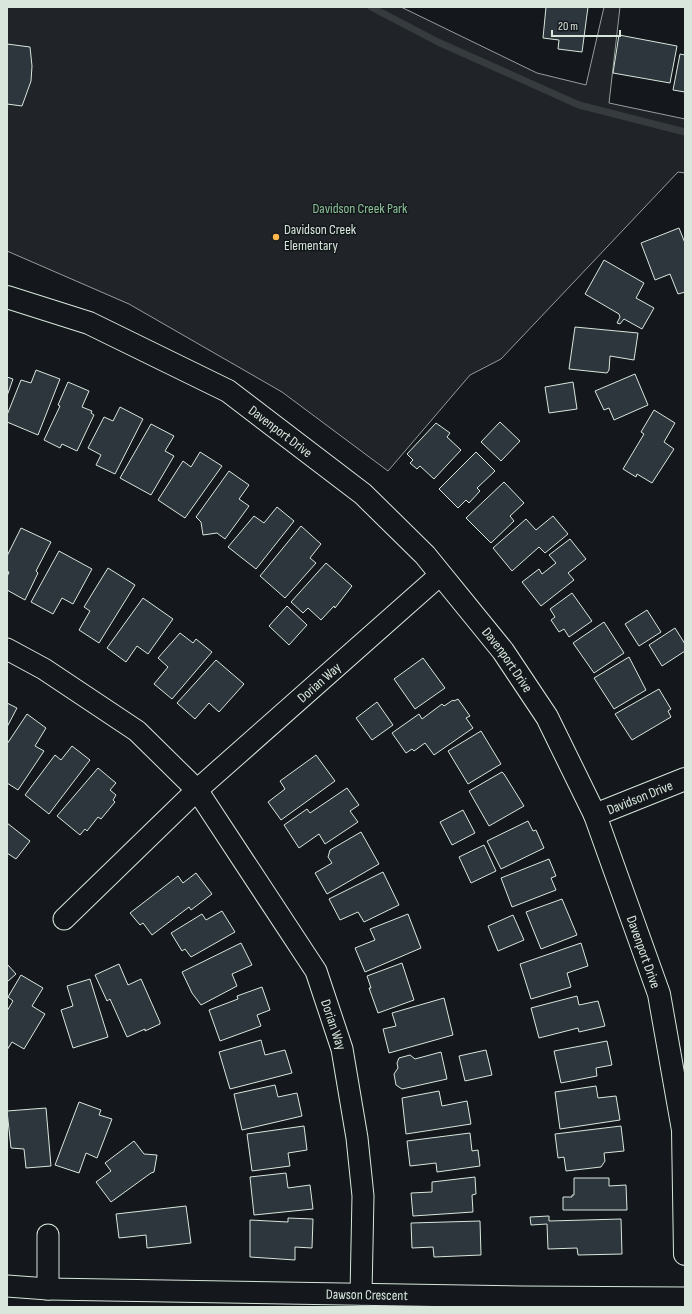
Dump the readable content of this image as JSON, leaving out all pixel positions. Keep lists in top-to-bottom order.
{
  "streets": {
    "street": [
      "Davenport Drive",
      "Dorian Way",
      "Davidson Drive",
      "Dawson Crescent"
    ]
  },
  "crossings": [
    ["Davenport Drive", "Dorian Way"],
    ["Davenport Drive", "Davidson Drive"],
    ["Dorian Way", "Dawson Crescent"]
  ],
  "parks": ["Davidson Creek Park"],
  "places": ["Davidson Creek Elementary"],
  "scale_bar": "20 m"
}
